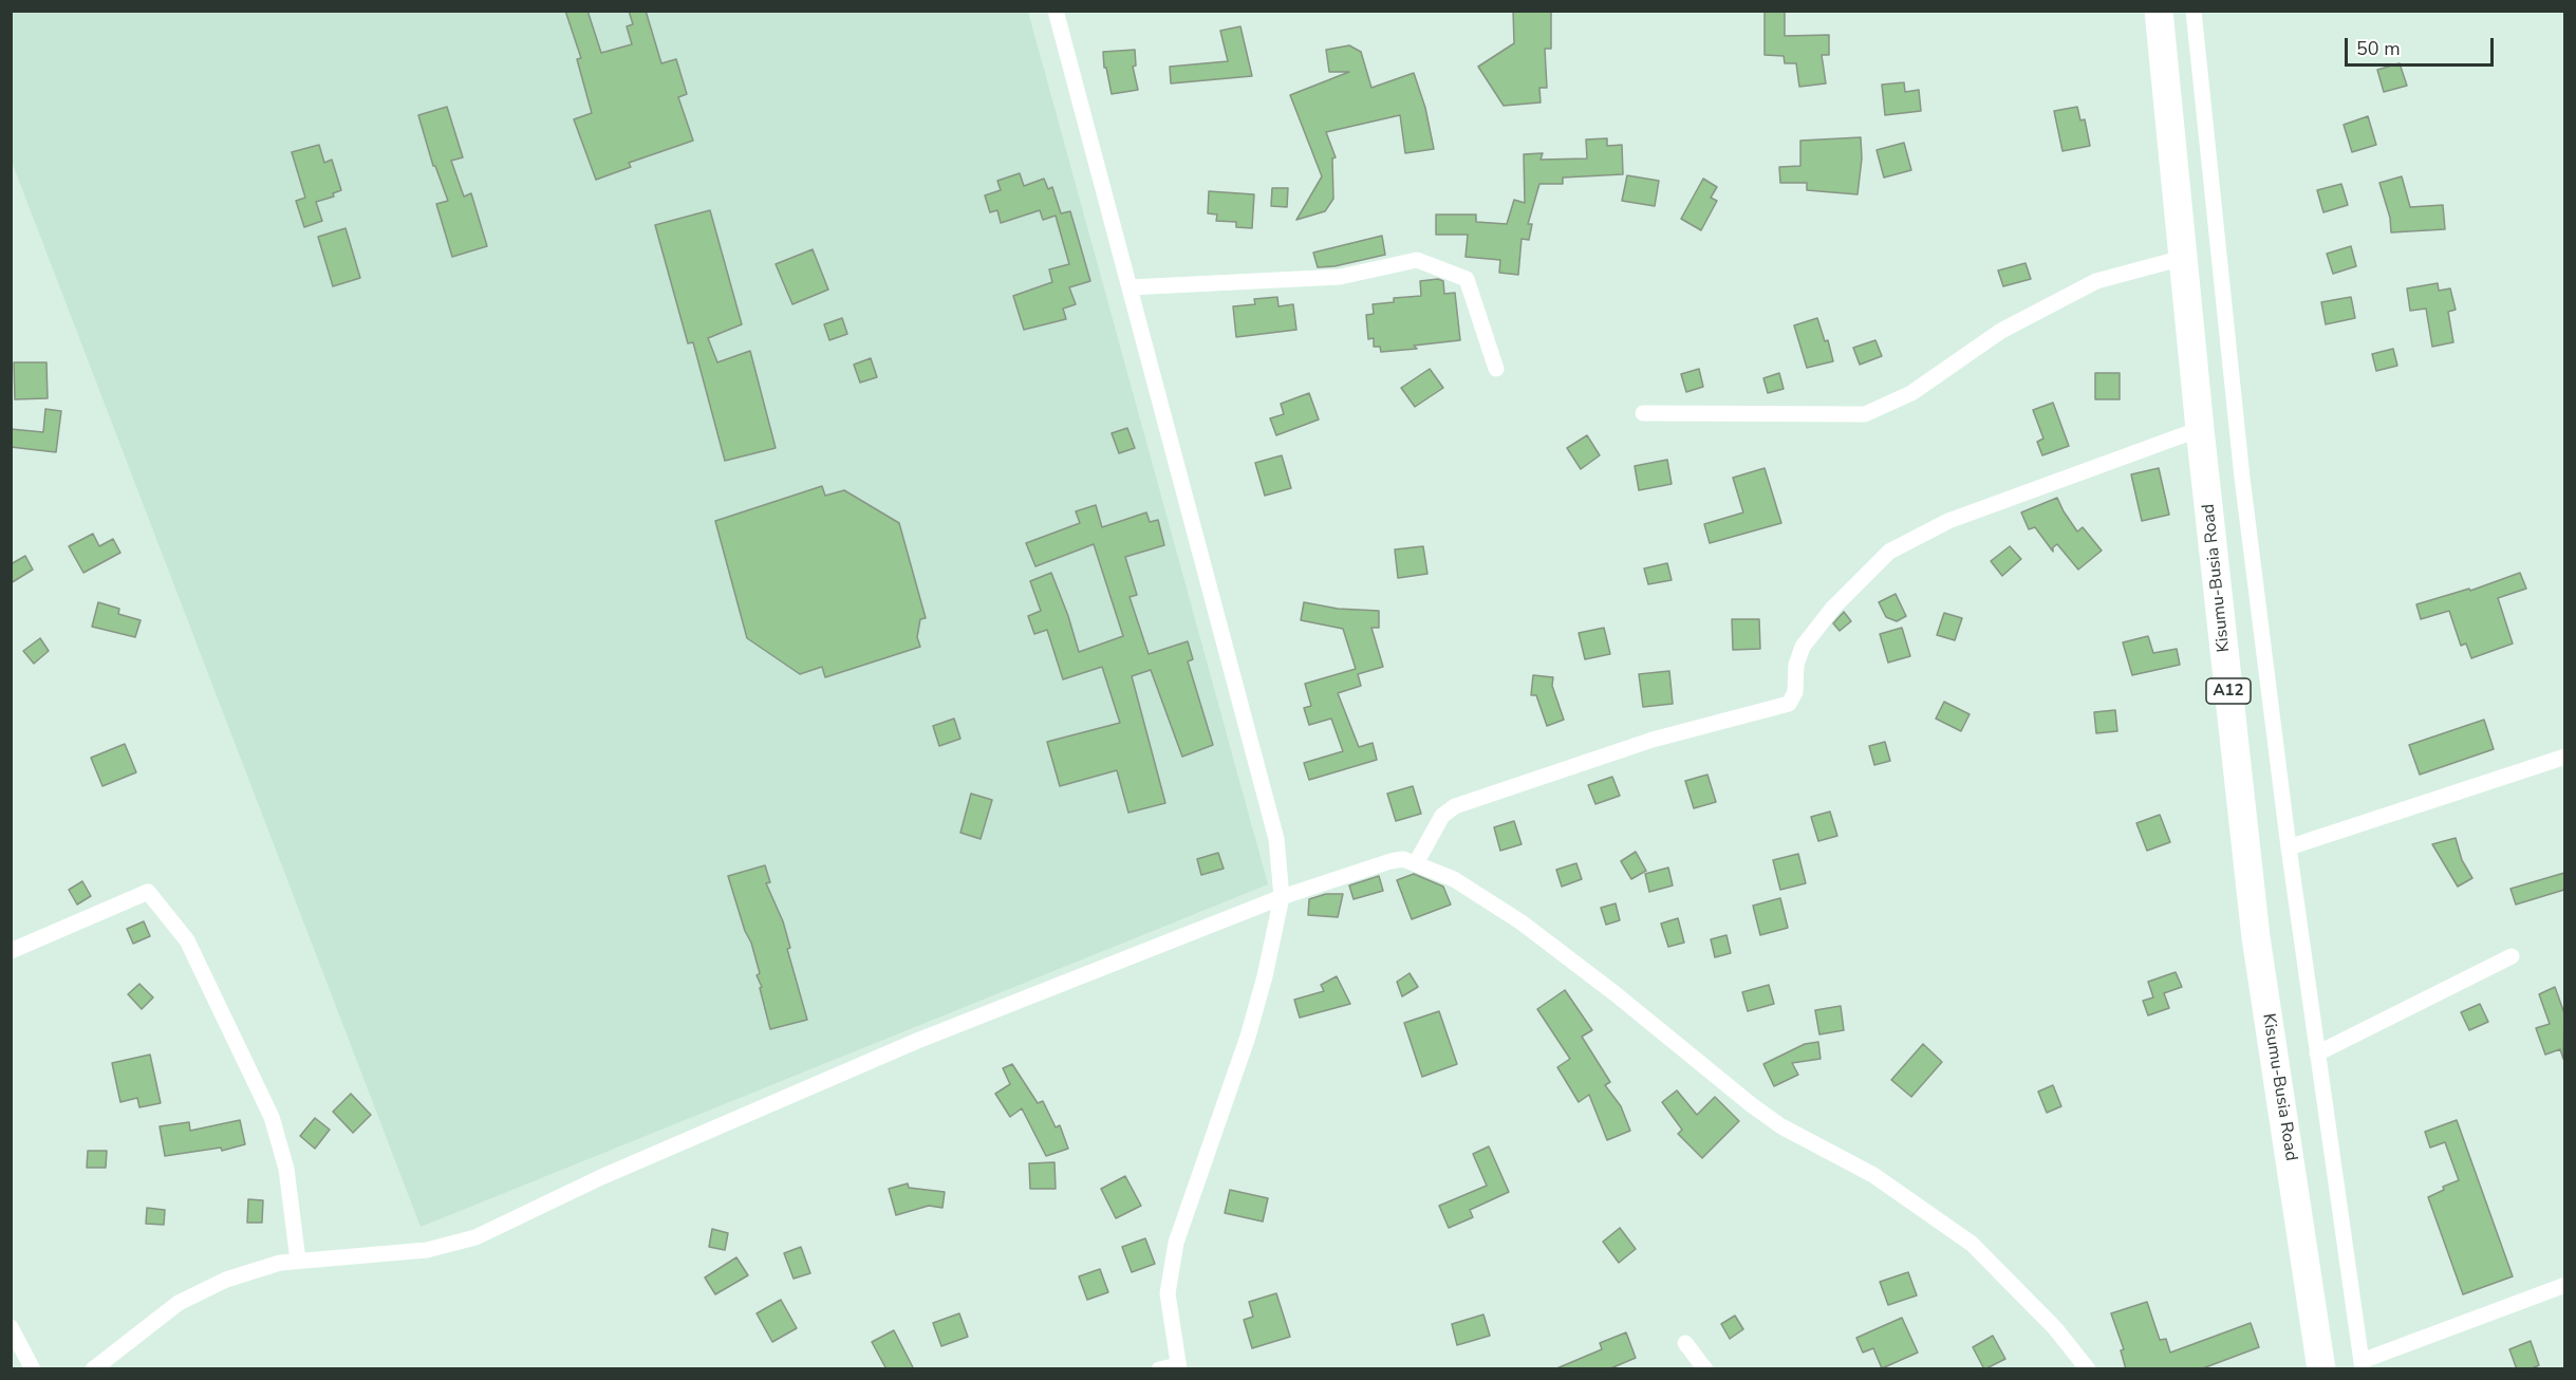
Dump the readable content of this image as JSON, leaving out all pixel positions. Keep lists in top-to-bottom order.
{
  "streets": {
    "highway": ["Kisumu-Busia Road", "A12"]
  },
  "scale_bar": "50 m"
}
